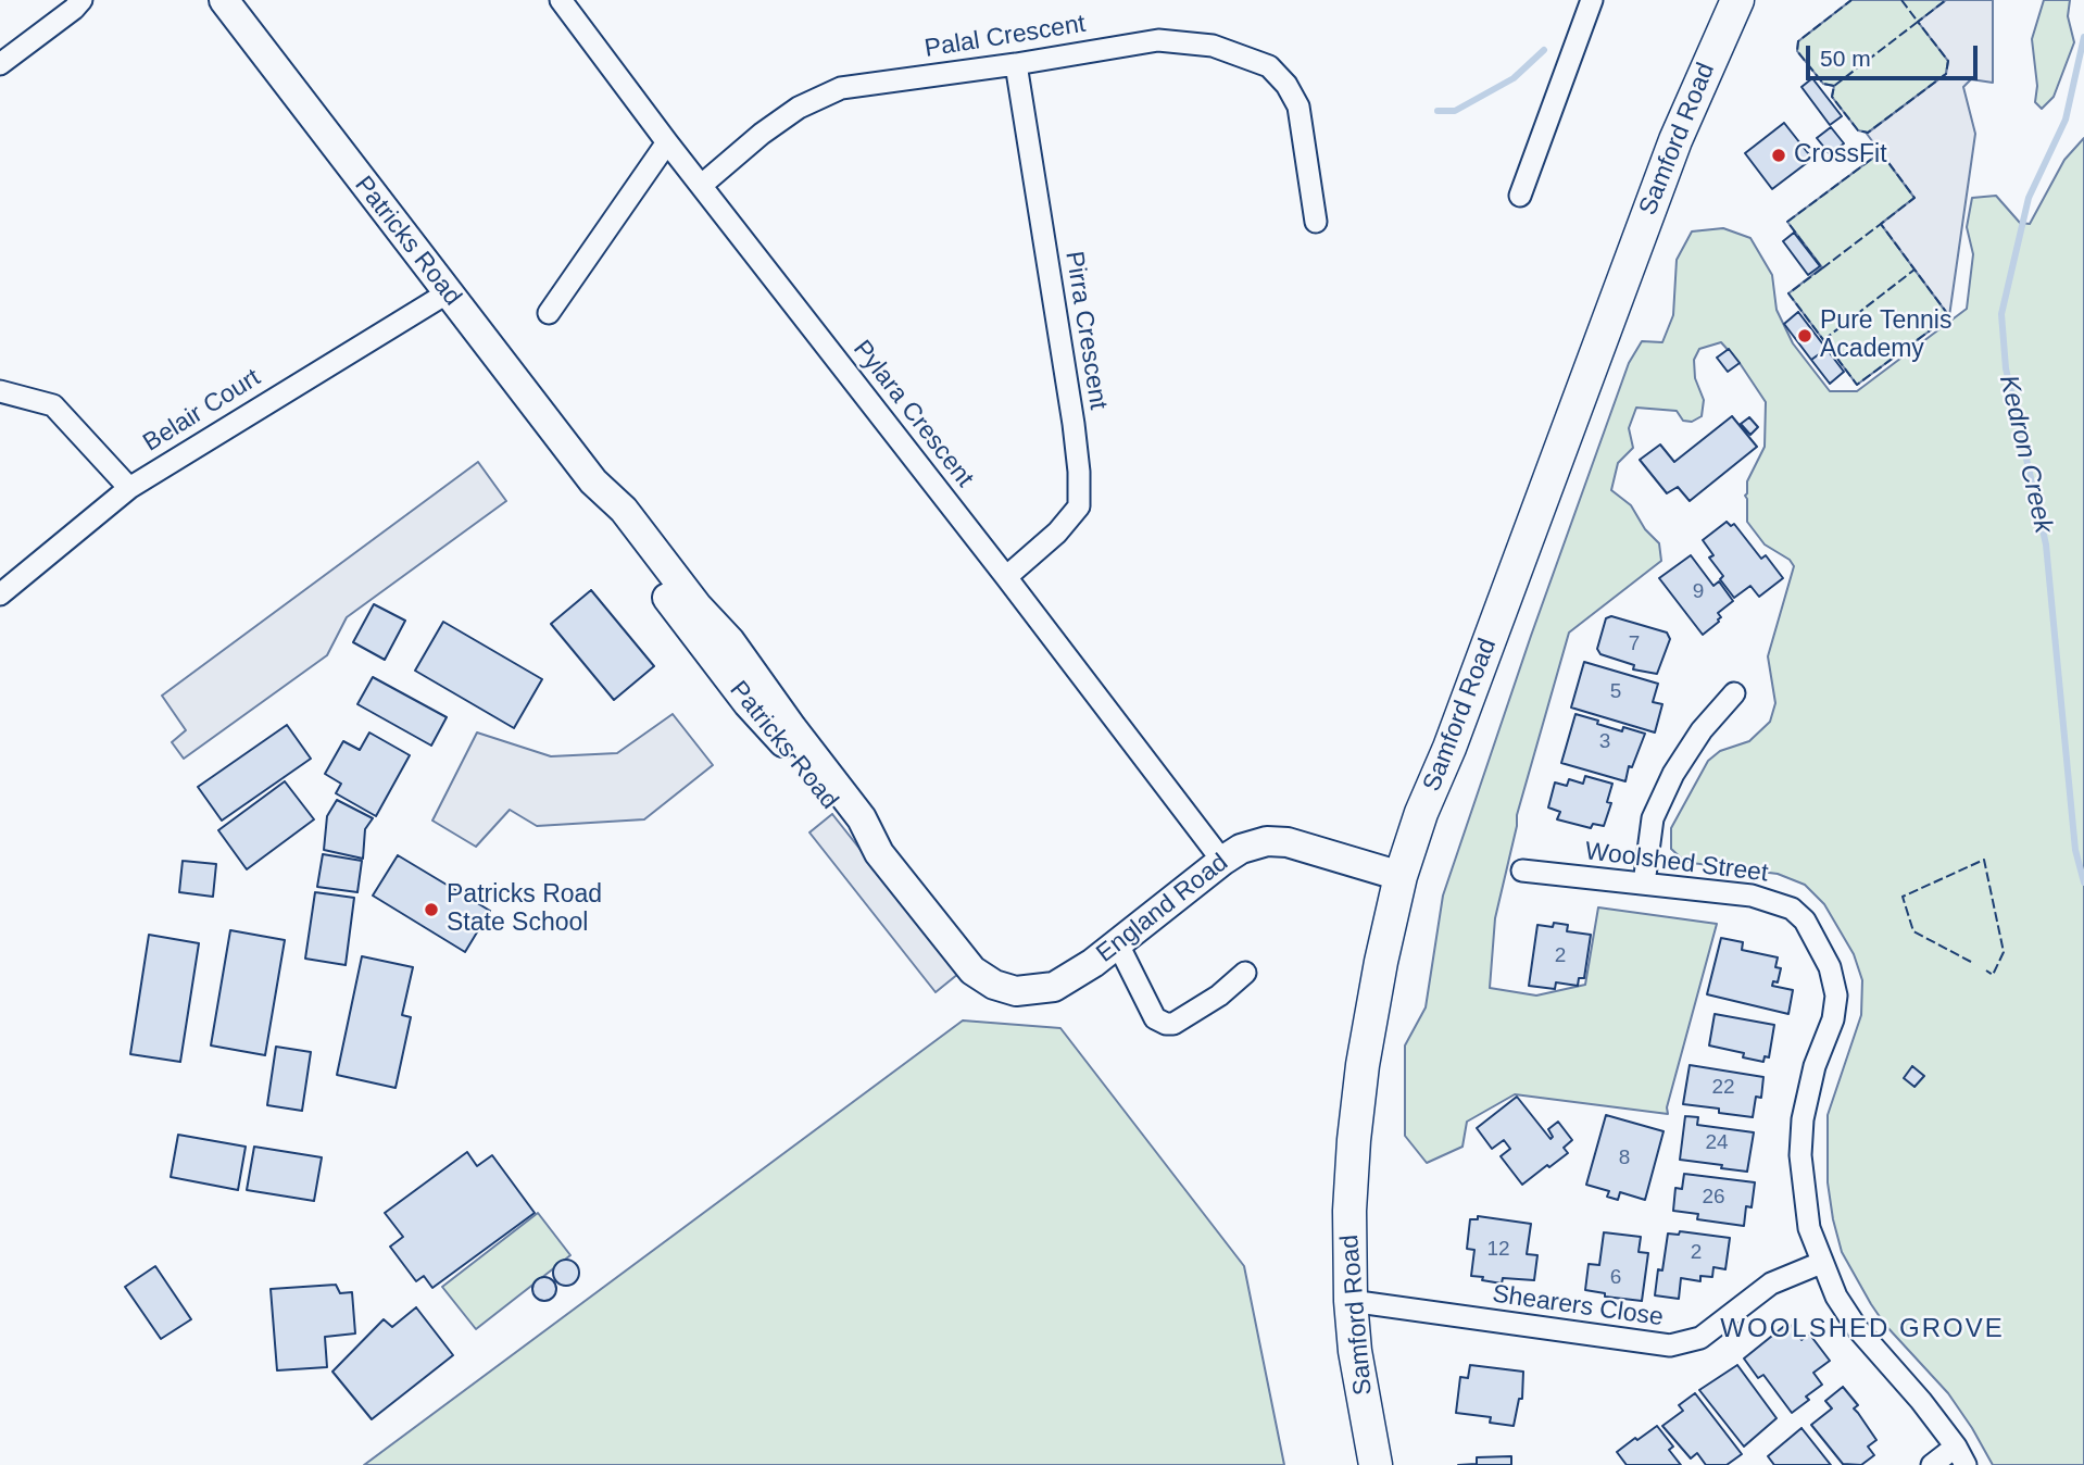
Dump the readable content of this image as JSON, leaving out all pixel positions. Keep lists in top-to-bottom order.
{
  "streets": {
    "main road": ["Samford Road", "Patricks Road", "England Road"],
    "street": [
      "Palal Crescent",
      "Pirra Crescent",
      "Belair Court",
      "Pylara Crescent",
      "Woolshed Street",
      "Shearers Close"
    ]
  },
  "crossings": [
    ["Palal Crescent", "Pirra Crescent"],
    ["Palal Crescent", "Pylara Crescent"],
    ["Samford Road", "England Road"],
    ["Samford Road", "Shearers Close"],
    ["Patricks Road", "Belair Court"],
    ["Patricks Road", "England Road"],
    ["Pirra Crescent", "Pylara Crescent"],
    ["Pylara Crescent", "England Road"],
    ["Woolshed Street", "Shearers Close"]
  ],
  "districts": ["WOOLSHED GROVE"],
  "water": ["Kedron Creek"],
  "places": ["CrossFit", "Pure Tennis Academy", "Patricks Road State School"],
  "house_numbers": [
    "9",
    "7",
    "5",
    "3",
    "2",
    "22",
    "24",
    "8",
    "26",
    "12",
    "2",
    "6"
  ],
  "scale_bar": "50 m"
}
